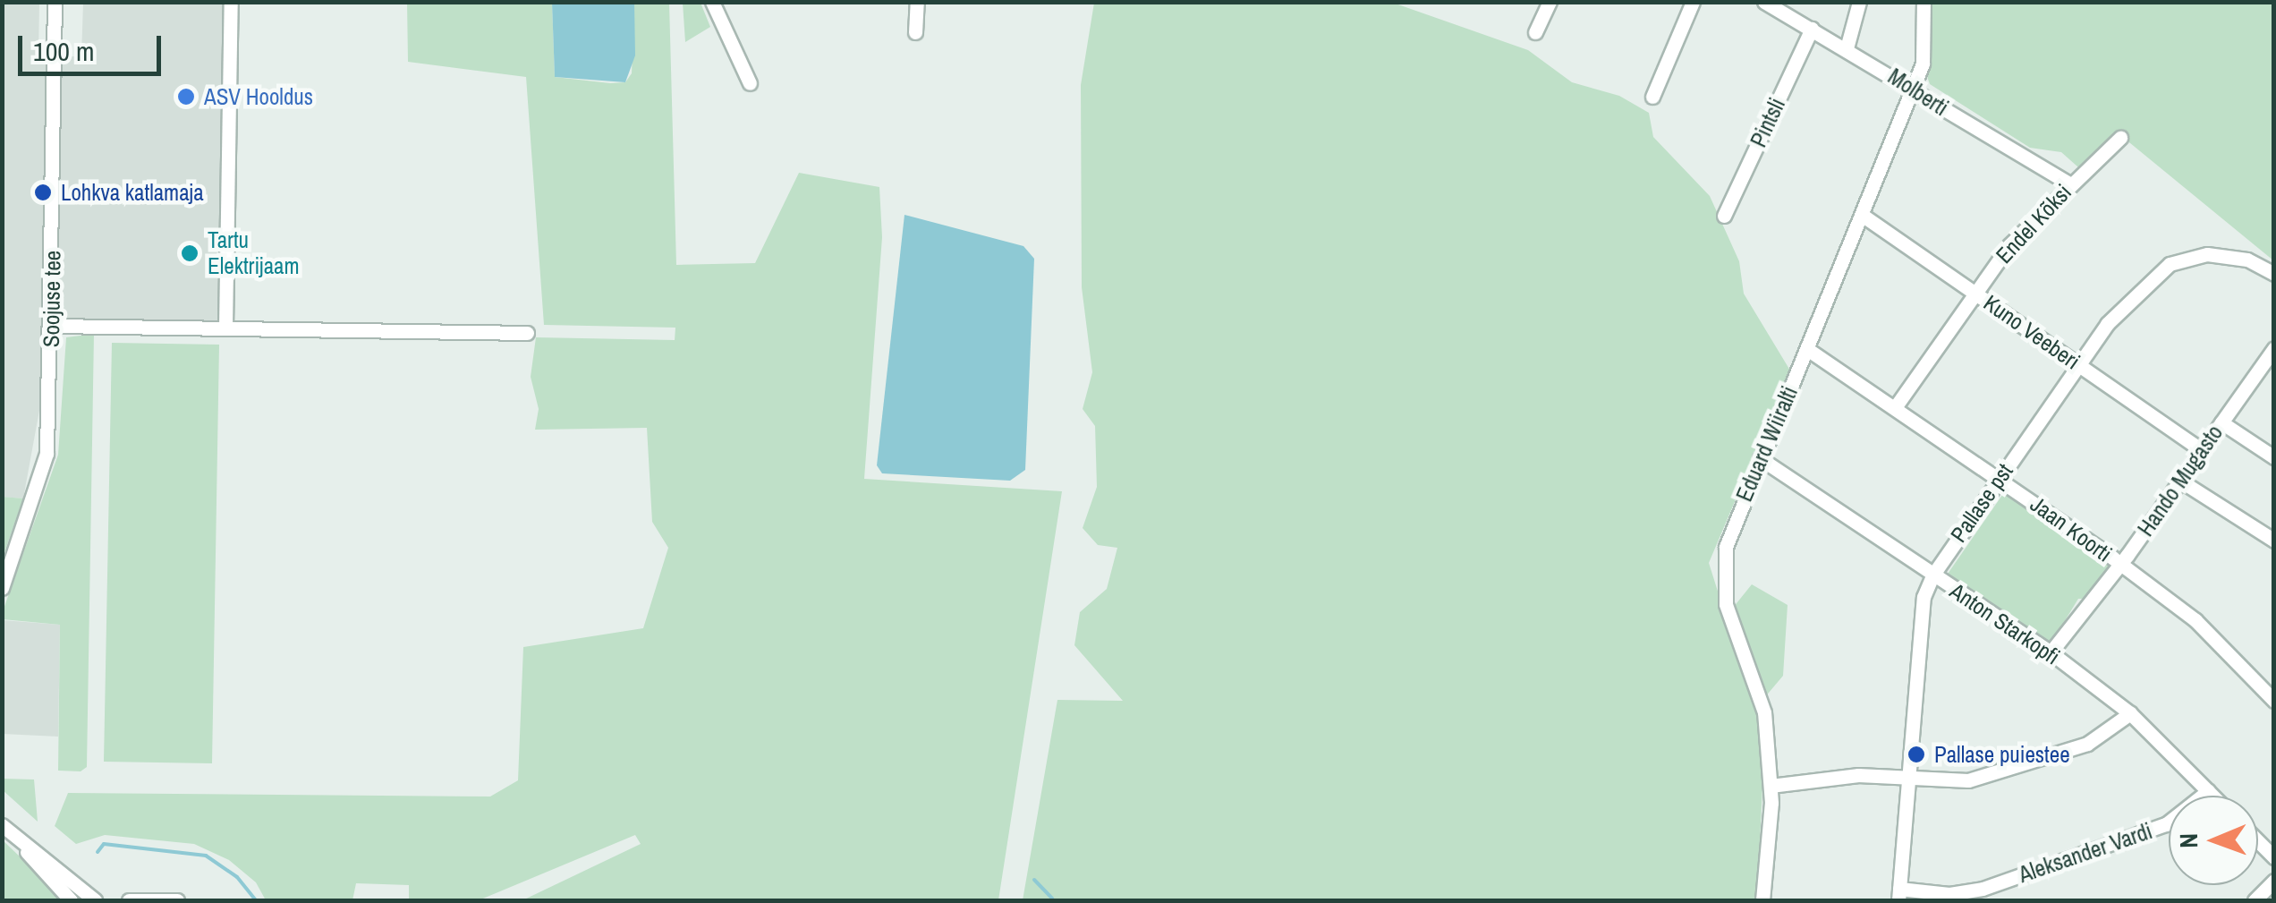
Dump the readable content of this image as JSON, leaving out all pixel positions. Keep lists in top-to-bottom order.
{
  "streets": {
    "street": [
      "Molberti",
      "Pintsli",
      "Endel Kõksi",
      "Soojuse tee",
      "Kuno Veeberi",
      "Eduard Wiiralti",
      "Hando Mugasto",
      "Pallase pst",
      "Jaan Koorti",
      "Anton Starkopfi",
      "Aleksander Vardi"
    ]
  },
  "crossings": [
    ["Molberti", "Pintsli"],
    ["Molberti", "Endel Kõksi"],
    ["Molberti", "Eduard Wiiralti"],
    ["Endel Kõksi", "Kuno Veeberi"],
    ["Endel Kõksi", "Jaan Koorti"],
    ["Kuno Veeberi", "Eduard Wiiralti"],
    ["Kuno Veeberi", "Hando Mugasto"],
    ["Kuno Veeberi", "Pallase pst"],
    ["Eduard Wiiralti", "Jaan Koorti"],
    ["Eduard Wiiralti", "Anton Starkopfi"],
    ["Hando Mugasto", "Jaan Koorti"],
    ["Hando Mugasto", "Anton Starkopfi"],
    ["Pallase pst", "Jaan Koorti"],
    ["Pallase pst", "Anton Starkopfi"],
    ["Pallase pst", "Aleksander Vardi"],
    ["Anton Starkopfi", "Aleksander Vardi"]
  ],
  "places": [
    "ASV Hooldus",
    "Lohkva katlamaja",
    "Tartu Elektrijaam",
    "Pallase puiestee"
  ],
  "scale_bar": "100 m",
  "north": "left"
}
